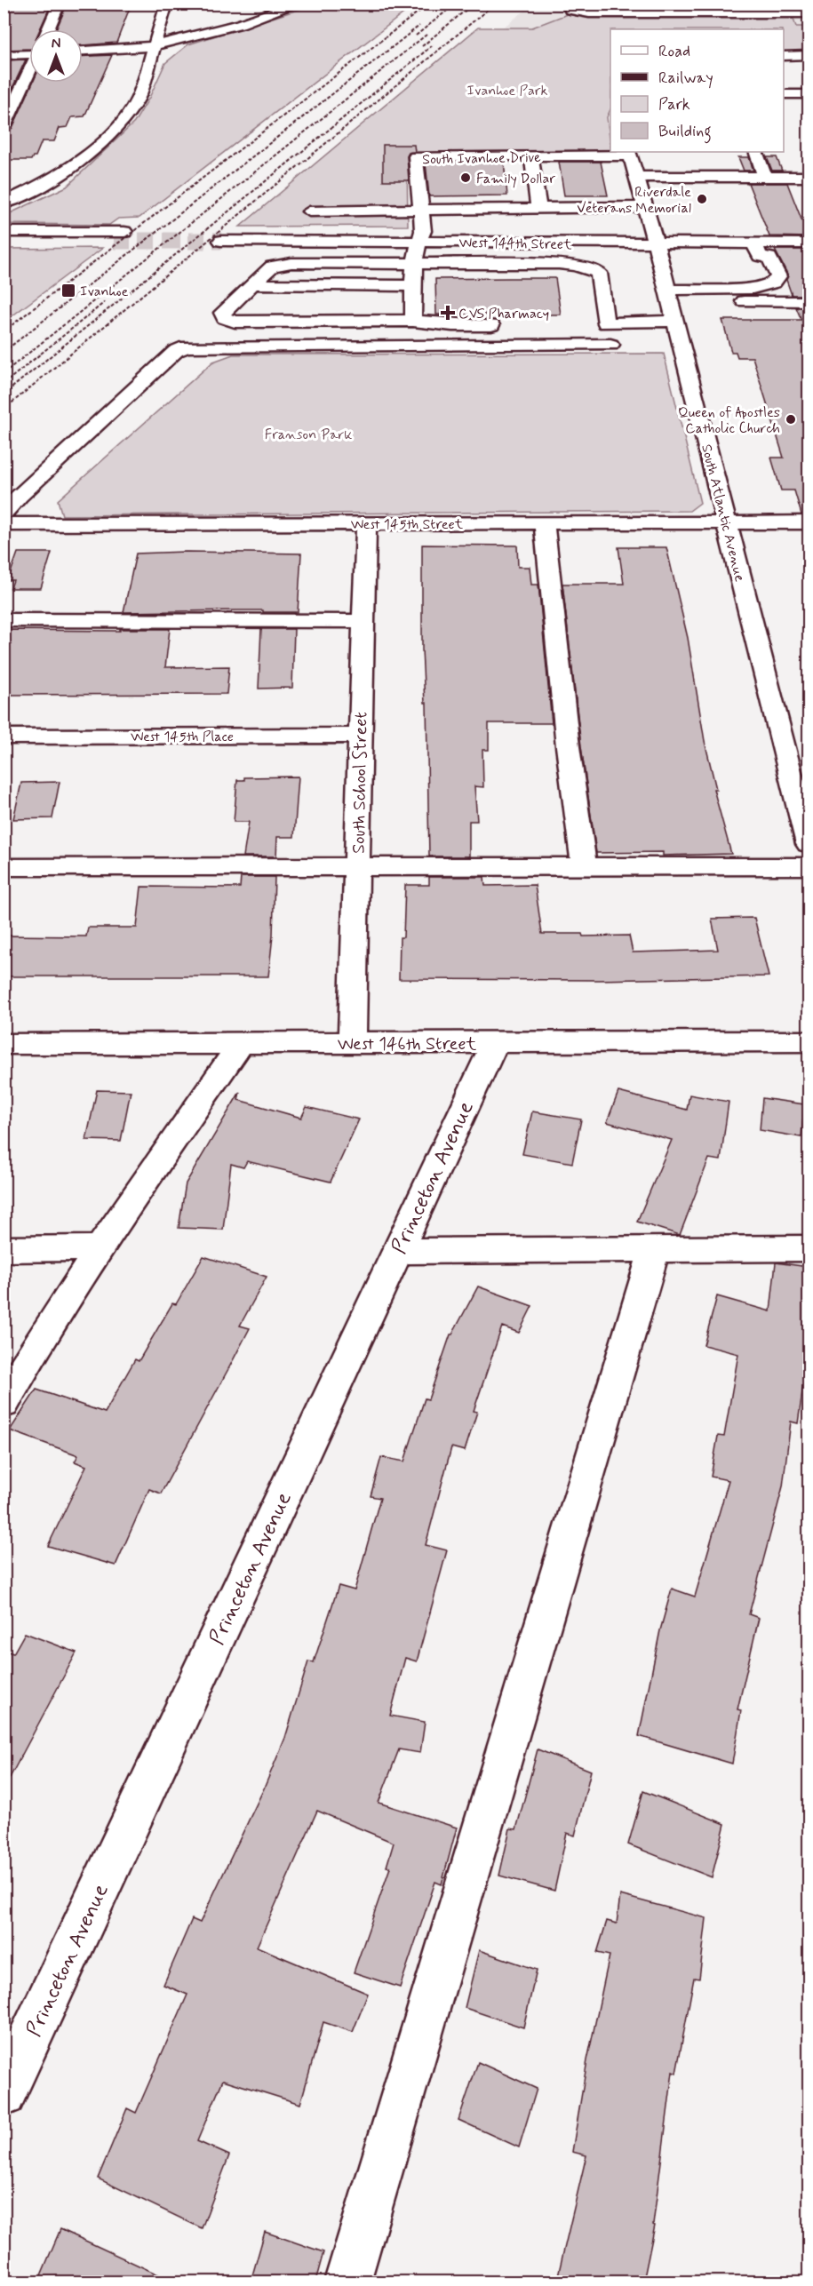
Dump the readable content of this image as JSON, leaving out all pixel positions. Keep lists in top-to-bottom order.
{
  "streets": {
    "street": [
      "South Ivanhoe Drive",
      "West 144th Street",
      "South Atlantic Avenue",
      "West 145th Street",
      "West 145th Place",
      "South School Street",
      "West 146th Street",
      "Princeton Avenue"
    ]
  },
  "crossings": [
    ["South Ivanhoe Drive", "West 144th Street"],
    ["South Ivanhoe Drive", "South Atlantic Avenue"],
    ["West 144th Street", "South Atlantic Avenue"],
    ["South Atlantic Avenue", "West 145th Street"],
    ["West 145th Street", "South School Street"],
    ["West 145th Place", "South School Street"],
    ["South School Street", "West 146th Street"],
    ["West 146th Street", "Princeton Avenue"]
  ],
  "parks": ["Ivanhoe Park", "Franson Park"],
  "places": {
    "other": ["Family Dollar", "Riverdale Veterans Memorial", "Queen of Apostles Catholic Church"],
    "transit": ["Ivanhoe"],
    "health": ["CVS Pharmacy"]
  },
  "legend": [
    "Road",
    "Railway",
    "Park",
    "Building"
  ],
  "north": "top"
}
